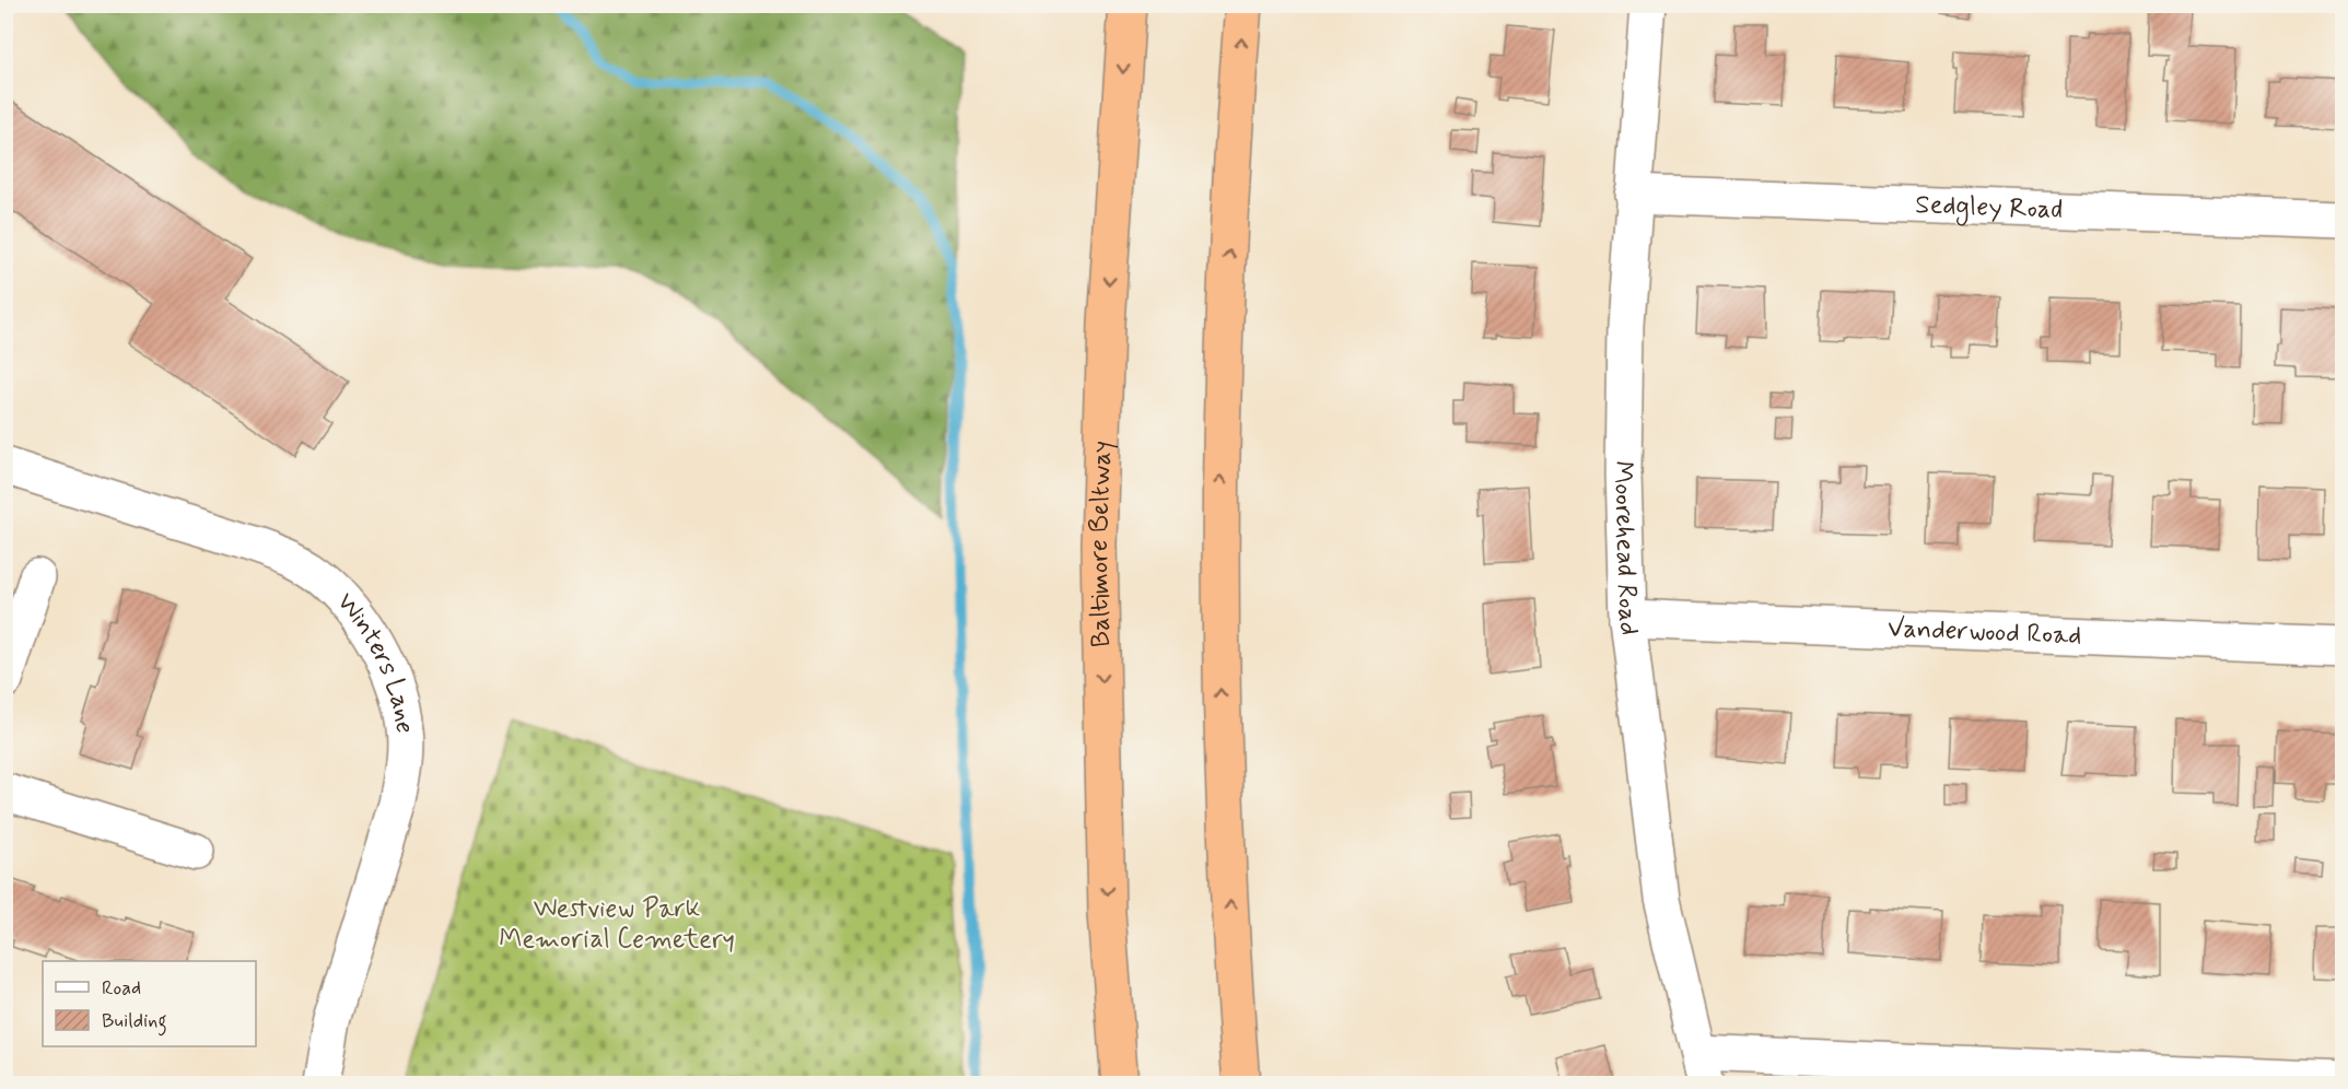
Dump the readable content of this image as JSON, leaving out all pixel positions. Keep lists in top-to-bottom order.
{
  "streets": {
    "highway": ["Baltimore Beltway"],
    "street": [
      "Sedgley Road",
      "Moorehead Road",
      "Vanderwood Road",
      "Winters Lane"
    ]
  },
  "crossings": [
    ["Sedgley Road", "Moorehead Road"],
    ["Moorehead Road", "Vanderwood Road"]
  ],
  "parks": ["Westview Park Memorial Cemetery"],
  "legend": ["Road", "Building"]
}
